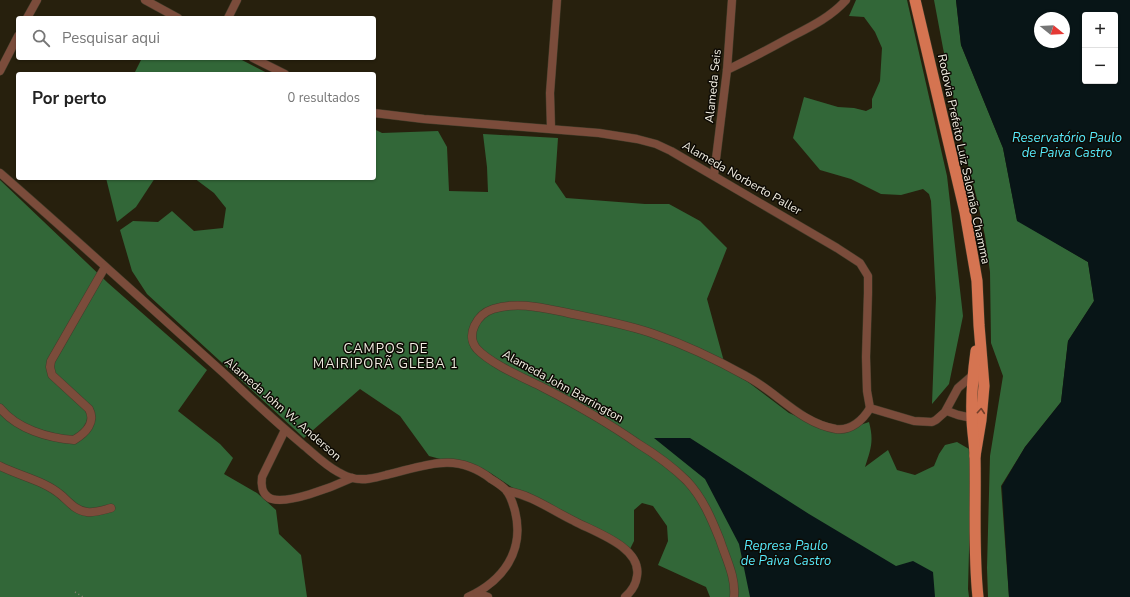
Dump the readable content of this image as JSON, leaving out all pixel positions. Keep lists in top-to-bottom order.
{
  "streets": {
    "main road": ["Rodovia Prefeito Luiz Salomão Chamma"],
    "street": [
      "Alameda Seis",
      "Alameda Norberto Paller",
      "Alameda John Barrington",
      "Alameda John W. Anderson"
    ]
  },
  "crossings": [
    ["Alameda Seis", "Alameda Norberto Paller"],
    ["Alameda Norberto Paller", "Alameda John Barrington"]
  ],
  "districts": ["CAMPOS DE MAIRIPORÃ GLEBA 1"],
  "water": ["Reservatório Paulo de Paiva Castro", "Represa Paulo de Paiva Castro"],
  "north": "right",
  "page": {
    "map_buttons": ["+", "−"],
    "search": "Pesquisar aqui",
    "heading": ["Por perto", "0 resultados"]
  }
}
